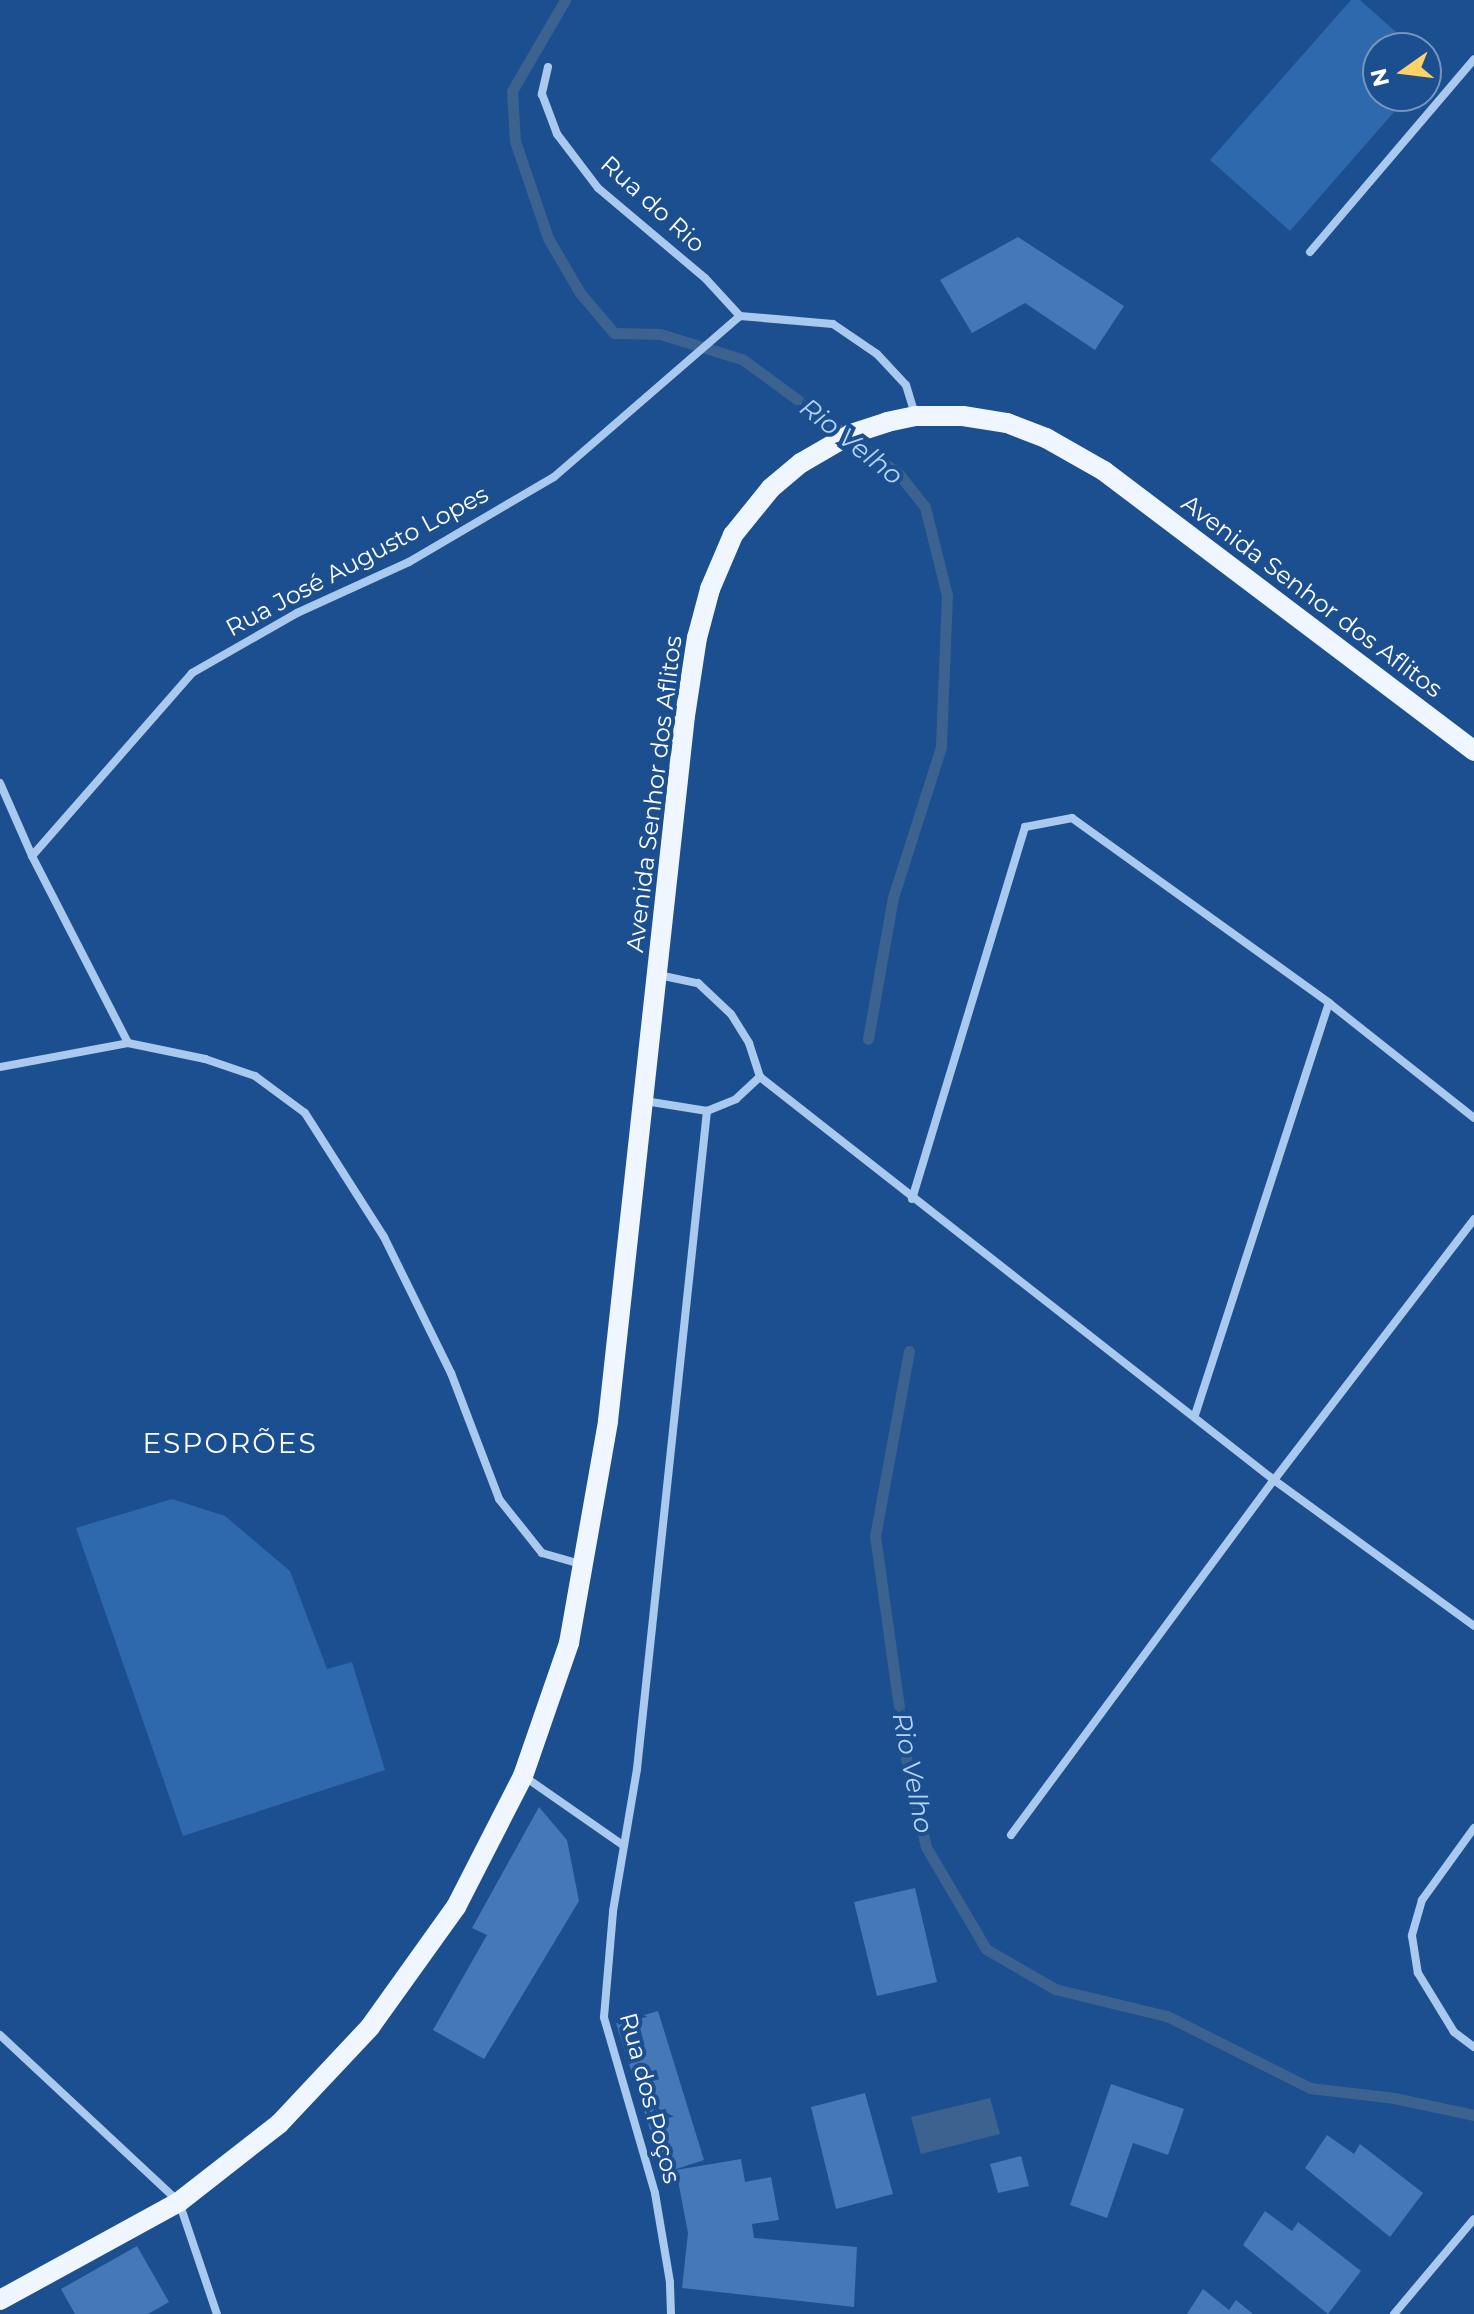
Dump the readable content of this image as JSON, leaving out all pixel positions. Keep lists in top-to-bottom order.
{
  "streets": {
    "main road": ["Avenida Senhor dos Aflitos"],
    "street": ["Rua do Rio", "Rua José Augusto Lopes", "Rua dos Poços"]
  },
  "crossings": [
    ["Rua do Rio", "Rua José Augusto Lopes"]
  ],
  "districts": ["ESPORÕES"],
  "water": ["Rio Velho"],
  "north": "left"
}
